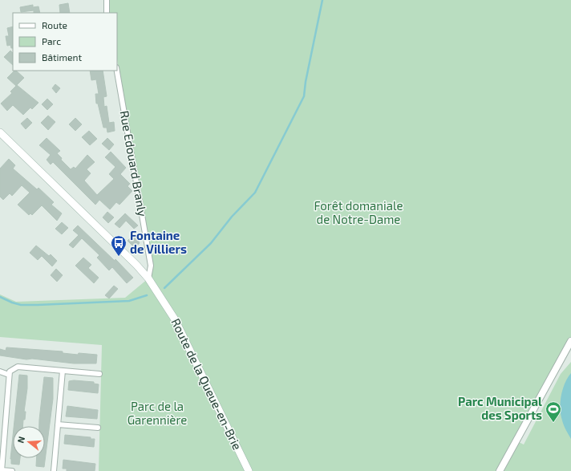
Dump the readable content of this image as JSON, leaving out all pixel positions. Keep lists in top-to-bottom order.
{
  "streets": {
    "main road": ["Route de la Queue-en-Brie"],
    "street": ["Rue Edouard Branly"]
  },
  "crossings": [
    ["Rue Edouard Branly", "Route de la Queue-en-Brie"]
  ],
  "parks": ["Forêt domaniale de Notre-Dame", "Parc de la Garennière"],
  "places": {
    "bus stop": ["Fontaine de Villiers"],
    "sports": ["Parc Municipal des Sports"]
  },
  "legend": ["Route", "Parc", "Bâtiment"],
  "north": "left"
}
